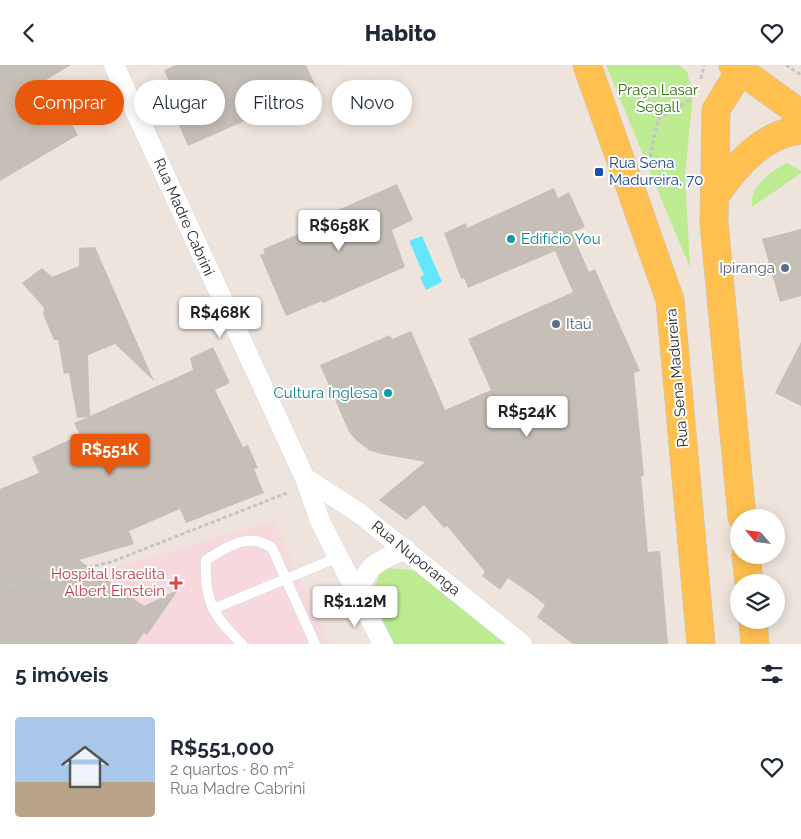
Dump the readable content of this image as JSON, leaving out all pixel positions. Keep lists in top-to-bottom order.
{
  "streets": {
    "main road": ["Rua Sena Madureira"],
    "street": ["Rua Madre Cabrini", "Rua Nuporanga"]
  },
  "crossings": [
    ["Rua Madre Cabrini", "Rua Nuporanga"]
  ],
  "parks": ["Praça Lasar Segall"],
  "places": {
    "transit": ["Rua Sena Madureira, 70"],
    "other": [
      "Edifício You",
      "Ipiranga",
      "Itaú",
      "Cultura Inglesa"
    ],
    "health": ["Hospital Israelita Albert Einstein"]
  },
  "north": "top left",
  "page": {
    "header": "Habito",
    "chip": [
      "Comprar",
      "Alugar",
      "Filtros",
      "Novo"
    ],
    "price": [
      "R$658K",
      "R$468K",
      "R$524K",
      "R$551K",
      "R$1.12M"
    ],
    "heading": "5 imóveis",
    "list": [
      {
        "name": "R$551,000",
        "note": "2 quartos · 80 m² · Rua Madre Cabrini"
      }
    ]
  }
}
